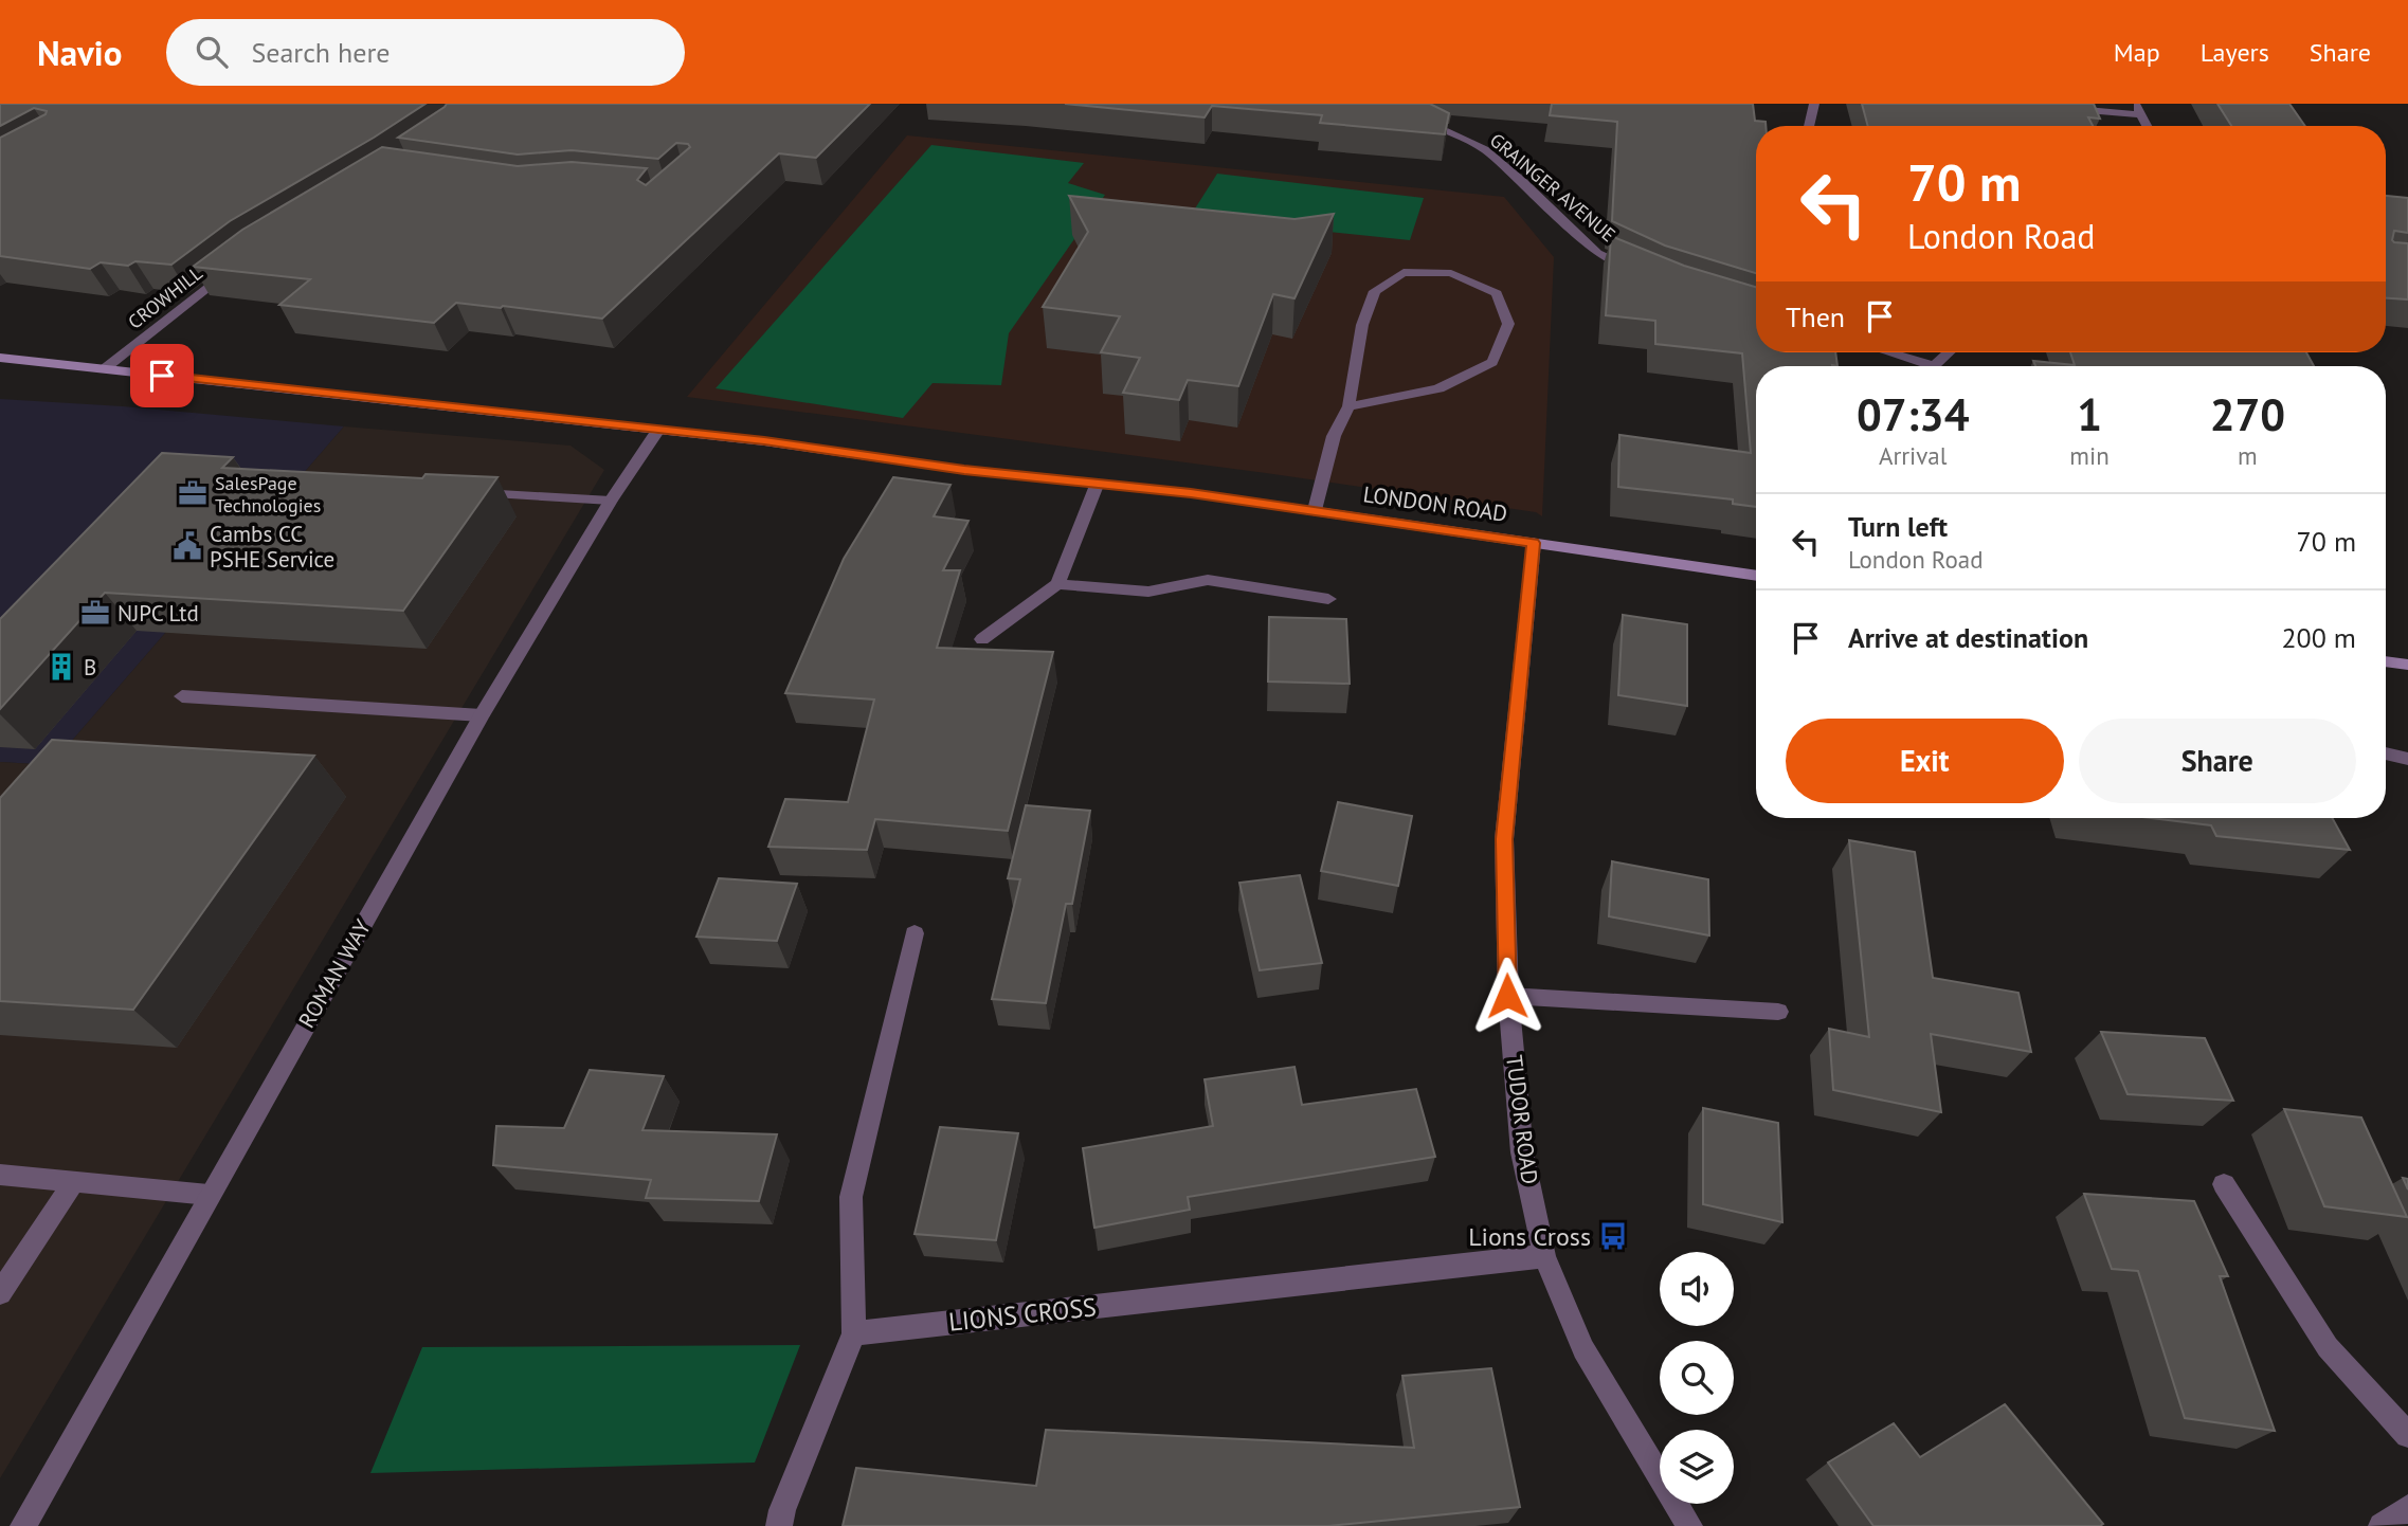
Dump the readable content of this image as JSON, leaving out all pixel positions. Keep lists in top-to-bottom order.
{
  "streets": {
    "street": [
      "GRAINGER AVENUE",
      "CROWHILL",
      "LONDON ROAD",
      "ROMAN WAY",
      "TUDOR ROAD",
      "LIONS CROSS"
    ]
  },
  "crossings": [
    ["CROWHILL", "LONDON ROAD"],
    ["LONDON ROAD", "ROMAN WAY"],
    ["LONDON ROAD", "TUDOR ROAD"],
    ["TUDOR ROAD", "LIONS CROSS"]
  ],
  "places": {
    "office": ["SalesPage Technologies", "NJPC Ltd"],
    "public building": ["Cambs CC PSHE Service"],
    "building": ["B"],
    "bus stop": ["Lions Cross"]
  },
  "page": {
    "header": "Navio",
    "search": "Search here",
    "nav": ["Map", "Layers", "Share"],
    "turn": ["70 m", "London Road"],
    "then": "Then",
    "eta": [
      "07:34",
      "Arrival",
      "1",
      "min",
      "270",
      "m"
    ],
    "list": [
      {
        "name": "Turn left",
        "note": "London Road",
        "value": "70 m"
      },
      {
        "name": "Arrive at destination",
        "value": "200 m"
      }
    ],
    "buttons": ["Exit", "Share"]
  }
}
